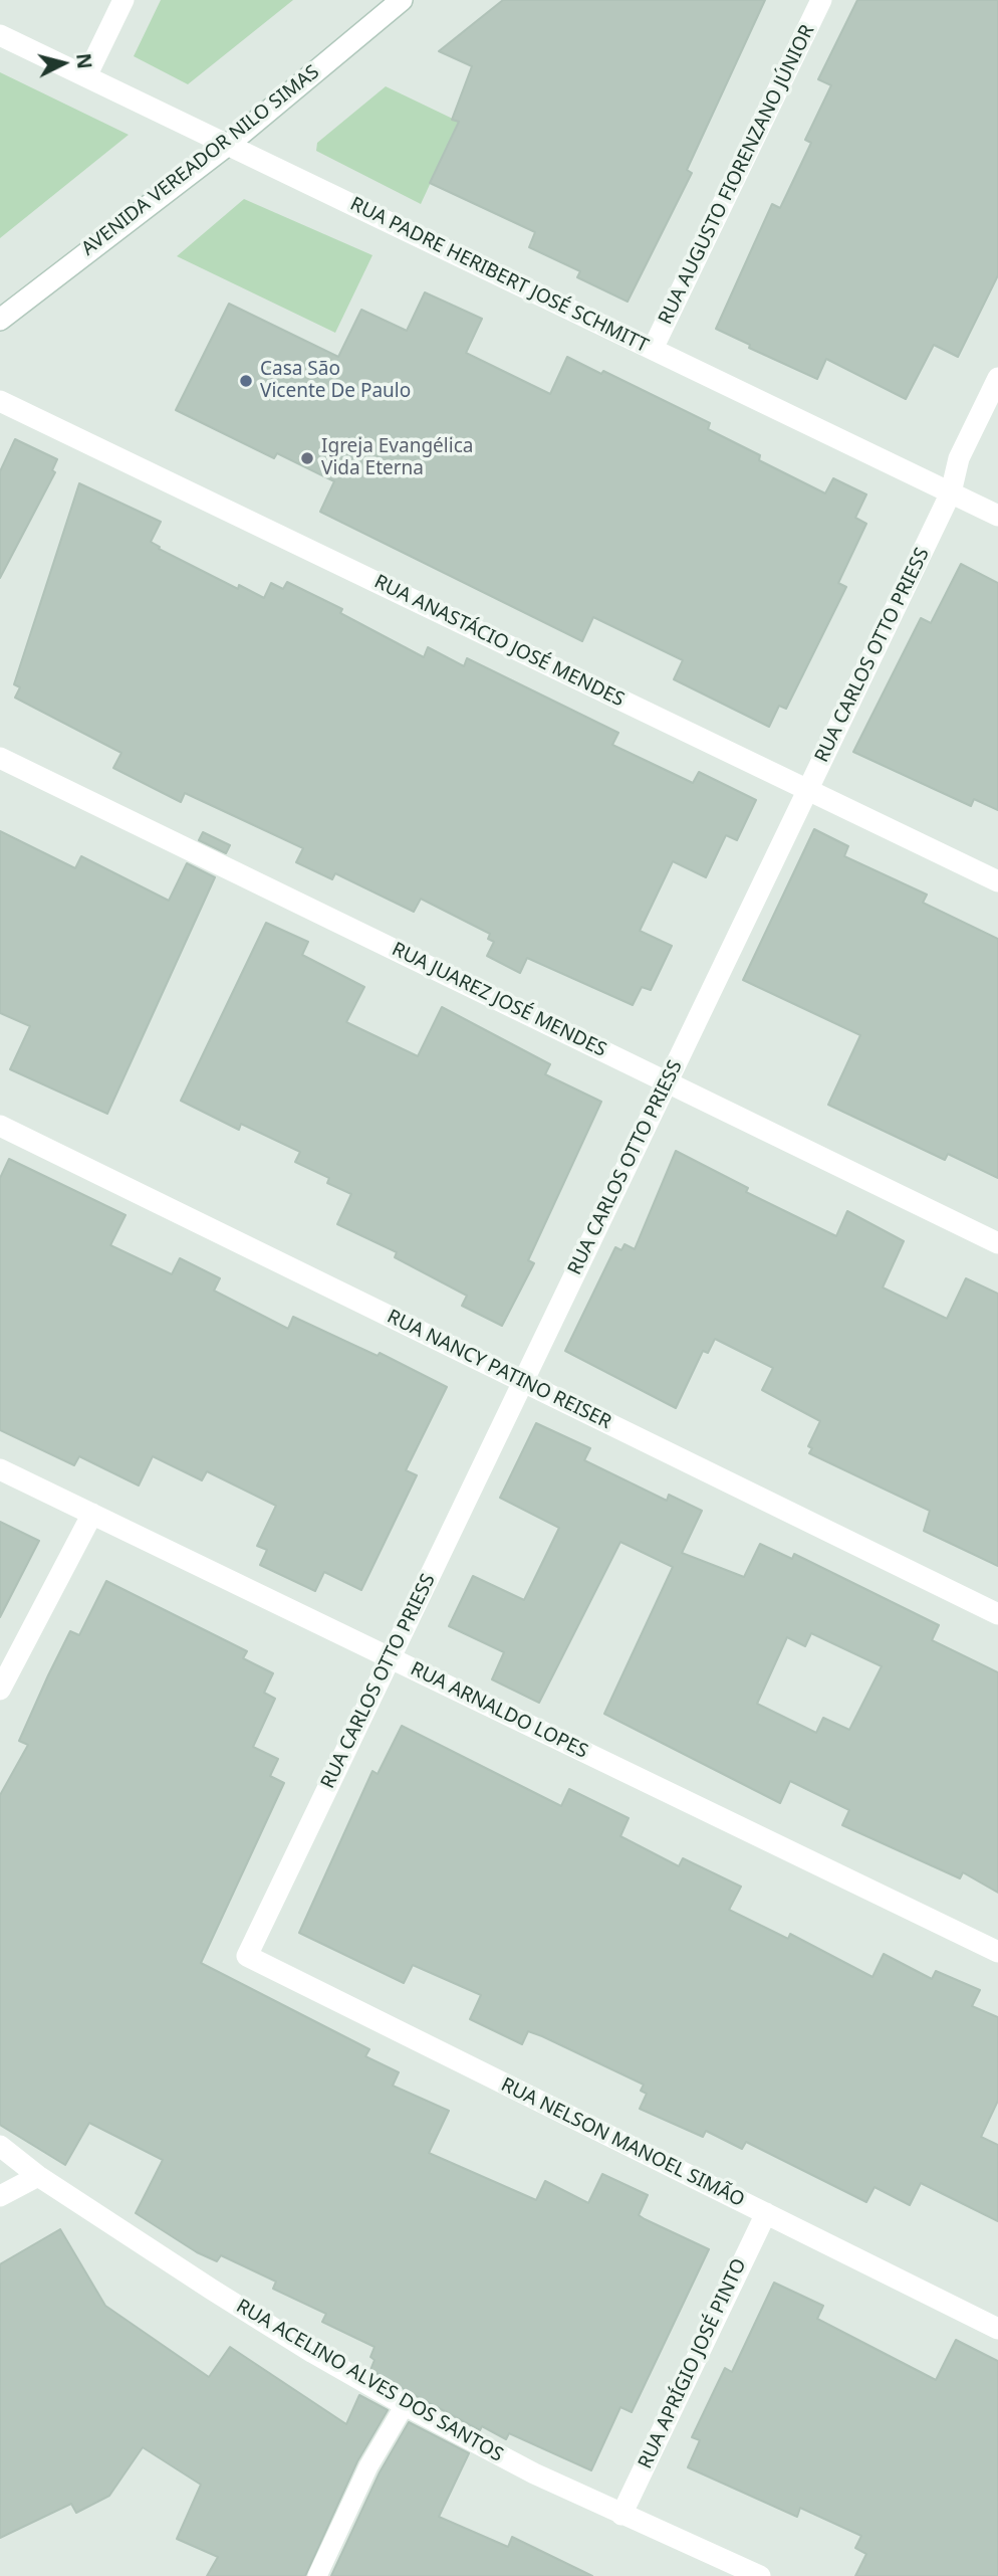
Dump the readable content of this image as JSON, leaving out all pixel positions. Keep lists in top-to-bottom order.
{
  "streets": {
    "street": [
      "AVENIDA VEREADOR NILO SIMAS",
      "RUA AUGUSTO FIORENZANO JÚNIOR",
      "RUA PADRE HERIBERT JOSÉ SCHMITT",
      "RUA ANASTÁCIO JOSÉ MENDES",
      "RUA CARLOS OTTO PRIESS",
      "RUA JUAREZ JOSÉ MENDES",
      "RUA NANCY PATINO REISER",
      "RUA ARNALDO LOPES",
      "RUA NELSON MANOEL SIMÃO",
      "RUA APRÍGIO JOSÉ PINTO",
      "RUA ACELINO ALVES DOS SANTOS"
    ]
  },
  "crossings": [
    ["AVENIDA VEREADOR NILO SIMAS", "RUA PADRE HERIBERT JOSÉ SCHMITT"],
    ["RUA AUGUSTO FIORENZANO JÚNIOR", "RUA PADRE HERIBERT JOSÉ SCHMITT"],
    ["RUA PADRE HERIBERT JOSÉ SCHMITT", "RUA CARLOS OTTO PRIESS"],
    ["RUA ANASTÁCIO JOSÉ MENDES", "RUA CARLOS OTTO PRIESS"],
    ["RUA CARLOS OTTO PRIESS", "RUA JUAREZ JOSÉ MENDES"],
    ["RUA CARLOS OTTO PRIESS", "RUA NANCY PATINO REISER"],
    ["RUA CARLOS OTTO PRIESS", "RUA ARNALDO LOPES"],
    ["RUA CARLOS OTTO PRIESS", "RUA NELSON MANOEL SIMÃO"],
    ["RUA NELSON MANOEL SIMÃO", "RUA APRÍGIO JOSÉ PINTO"],
    ["RUA APRÍGIO JOSÉ PINTO", "RUA ACELINO ALVES DOS SANTOS"]
  ],
  "places": ["Casa São Vicente De Paulo", "Igreja Evangélica Vida Eterna"],
  "north": "right"
}
